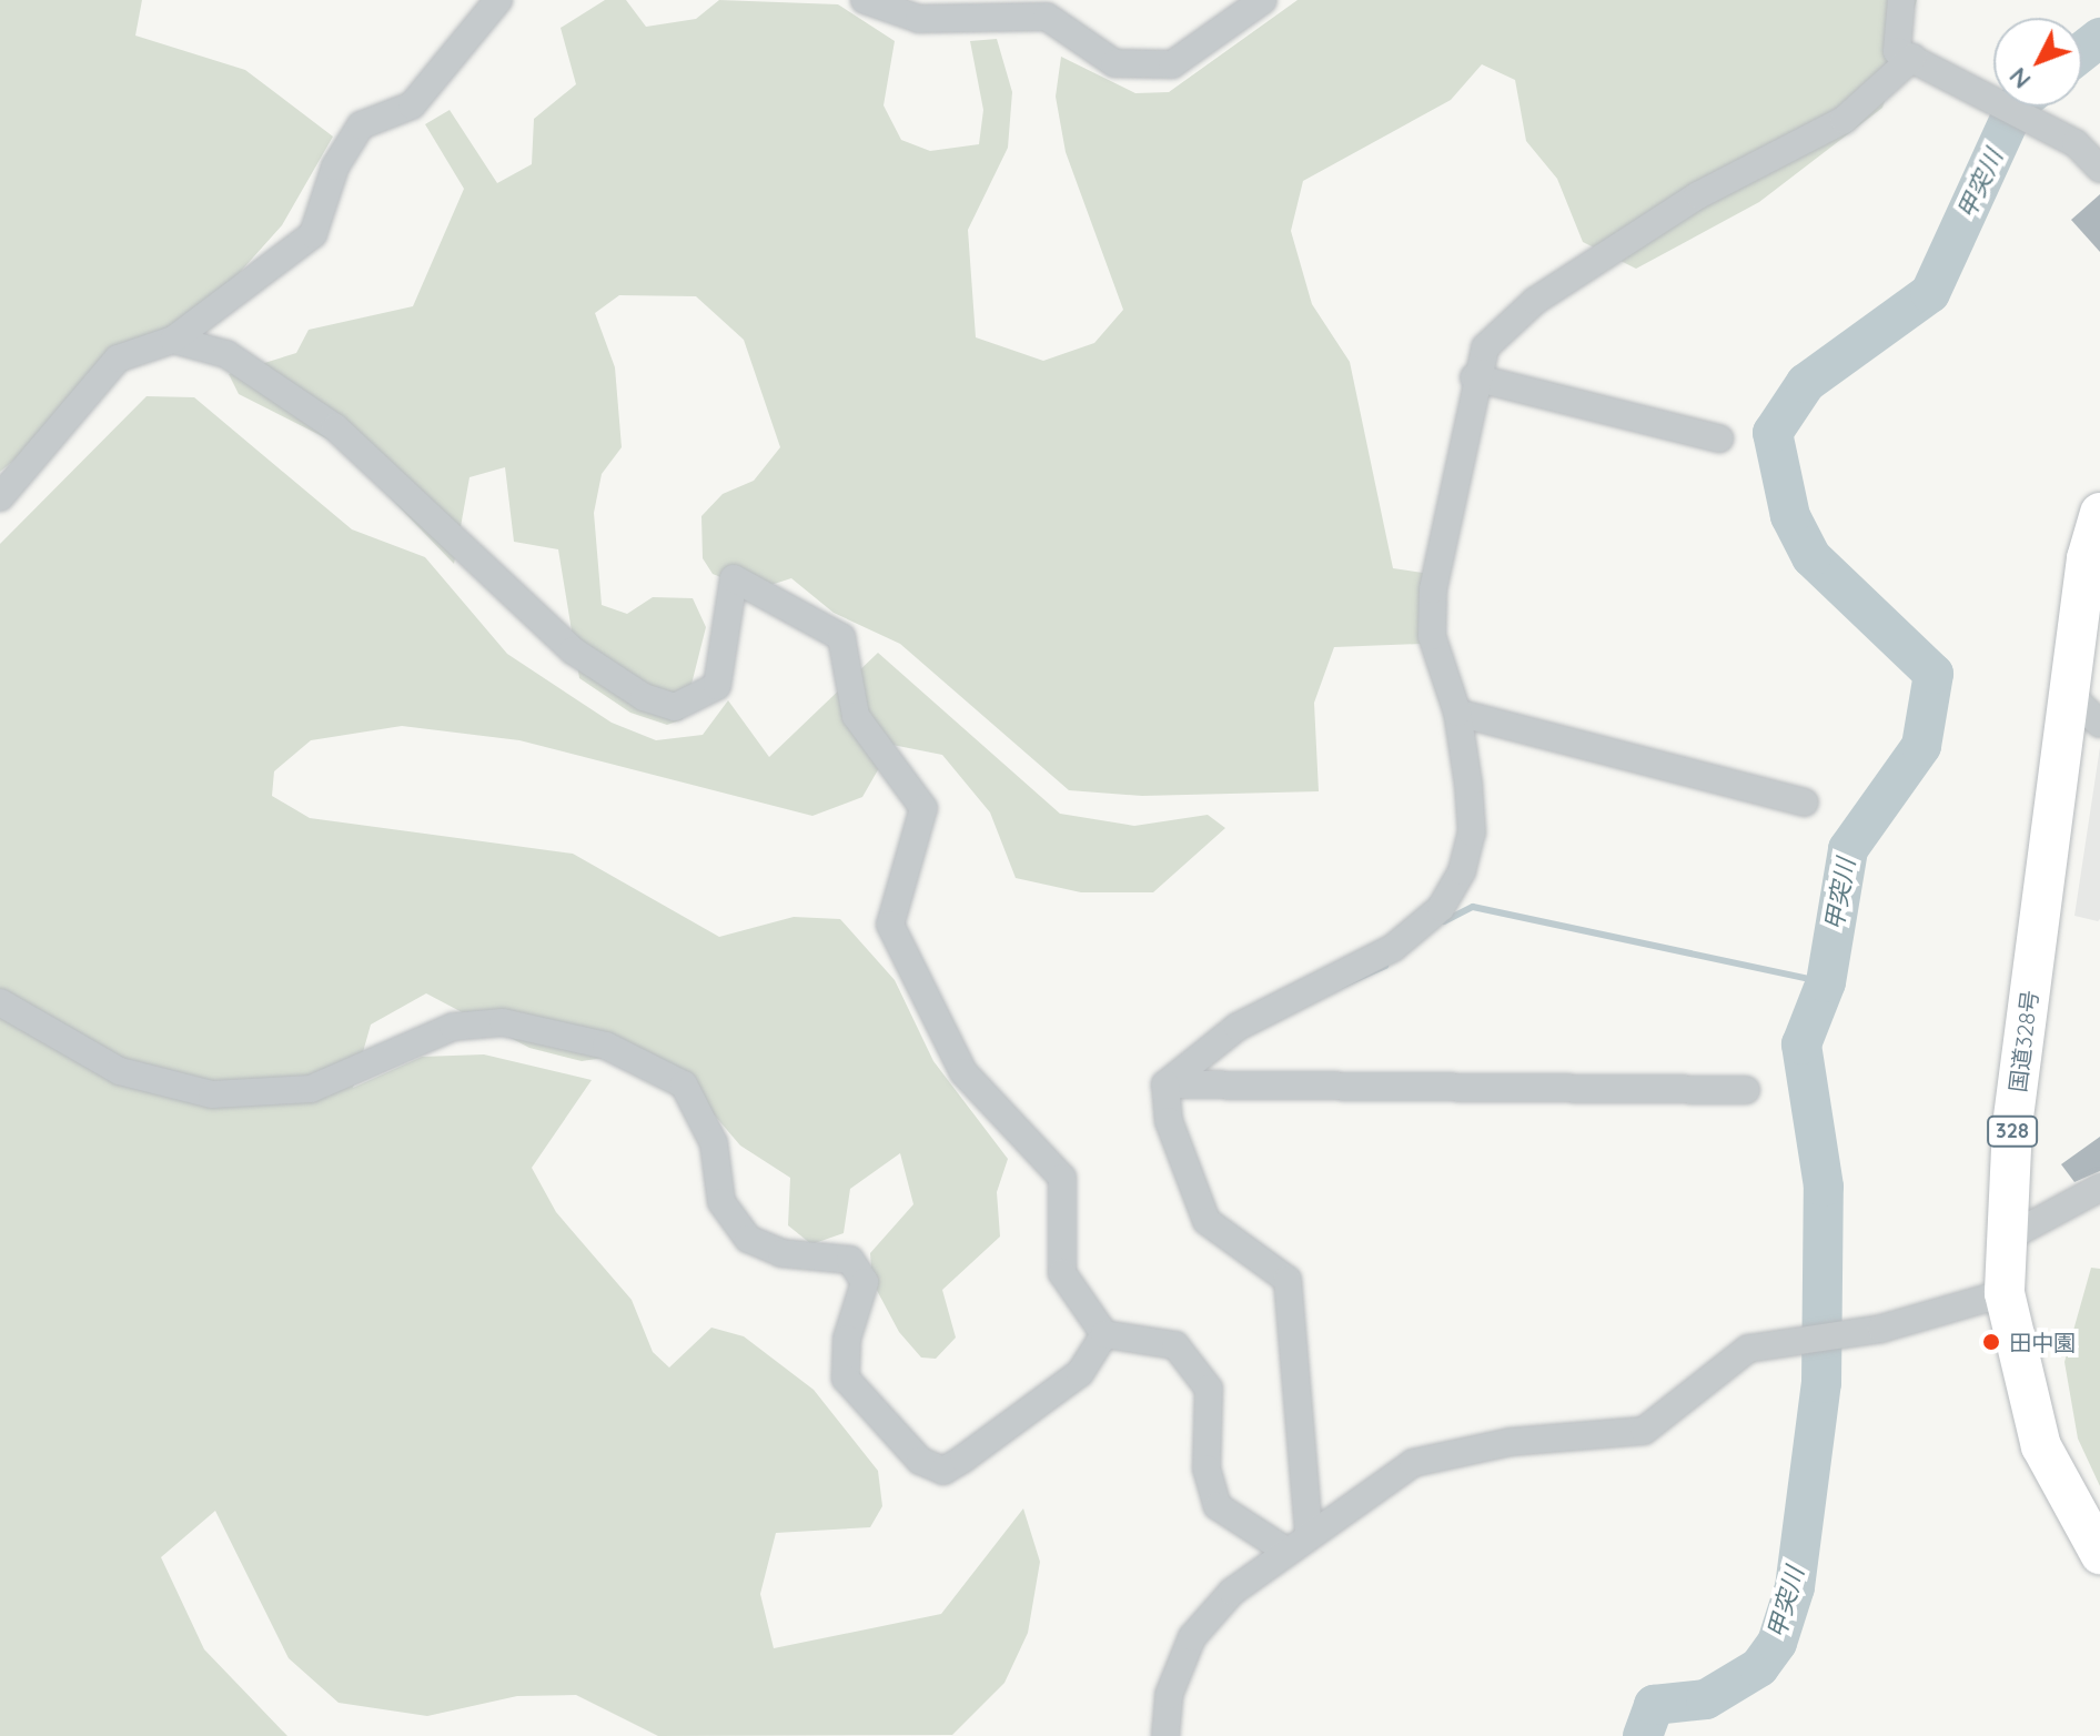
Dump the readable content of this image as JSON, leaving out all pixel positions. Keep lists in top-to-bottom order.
{
  "streets": {
    "highway": ["国道328号", "328"]
  },
  "water": ["甲突川"],
  "places": ["田中園"],
  "north": "bottom left"
}
